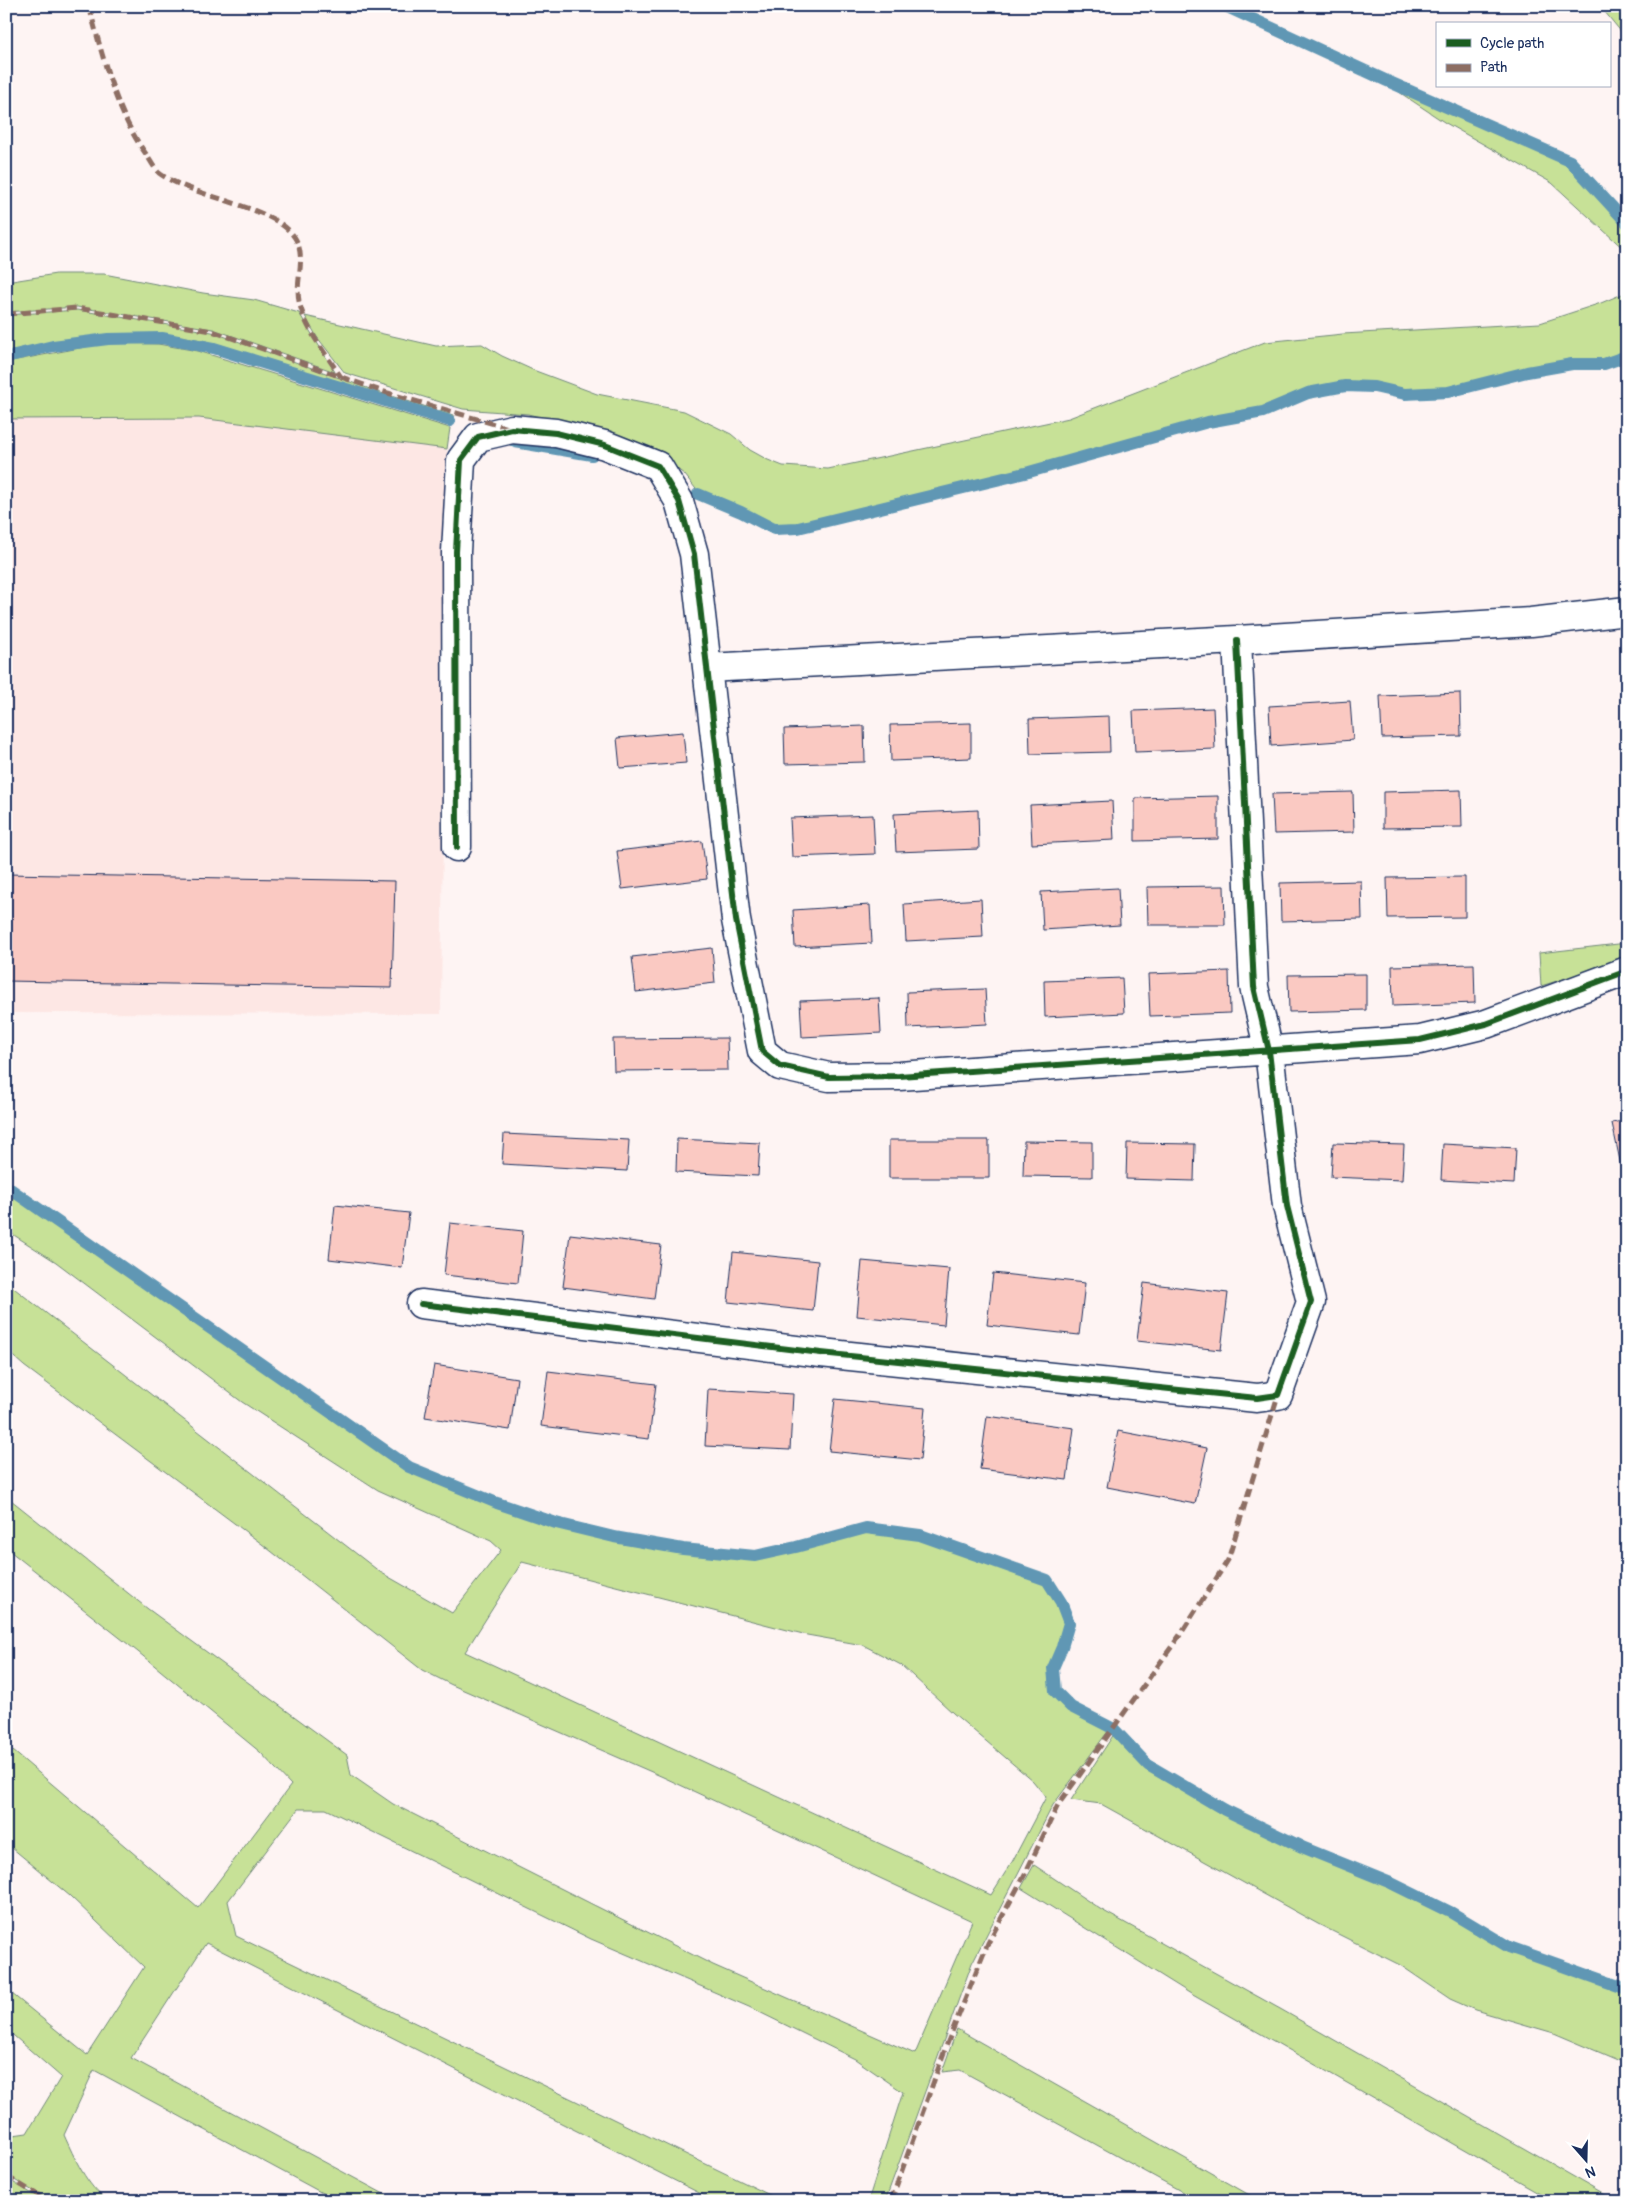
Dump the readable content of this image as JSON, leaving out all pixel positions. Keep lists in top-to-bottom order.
{
  "legend": ["Cycle path", "Path"],
  "north": "bottom"
}
